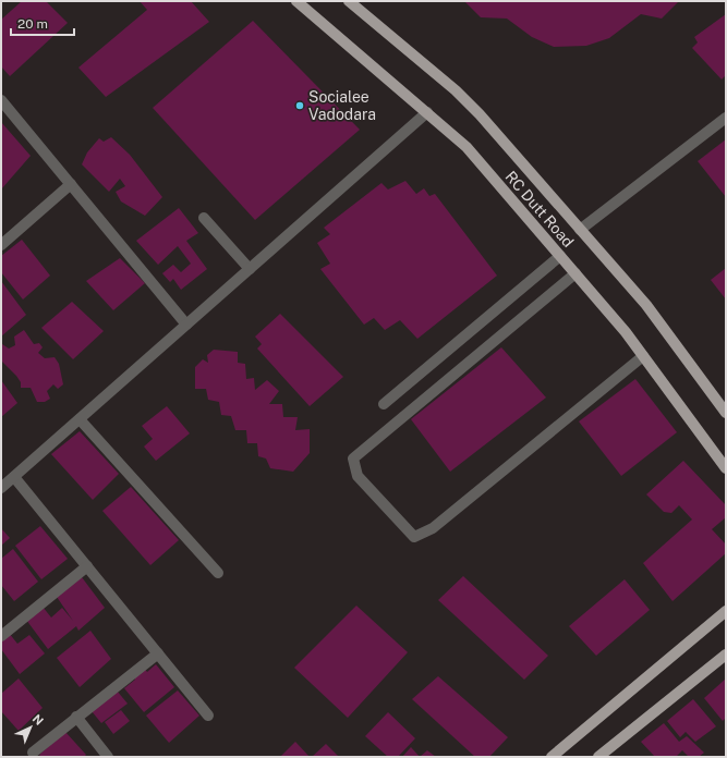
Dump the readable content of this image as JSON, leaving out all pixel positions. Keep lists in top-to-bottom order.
{
  "streets": {
    "main road": ["RC Dutt Road"]
  },
  "places": ["Socialee Vadodara"],
  "scale_bar": "20 m",
  "north": "top right"
}
